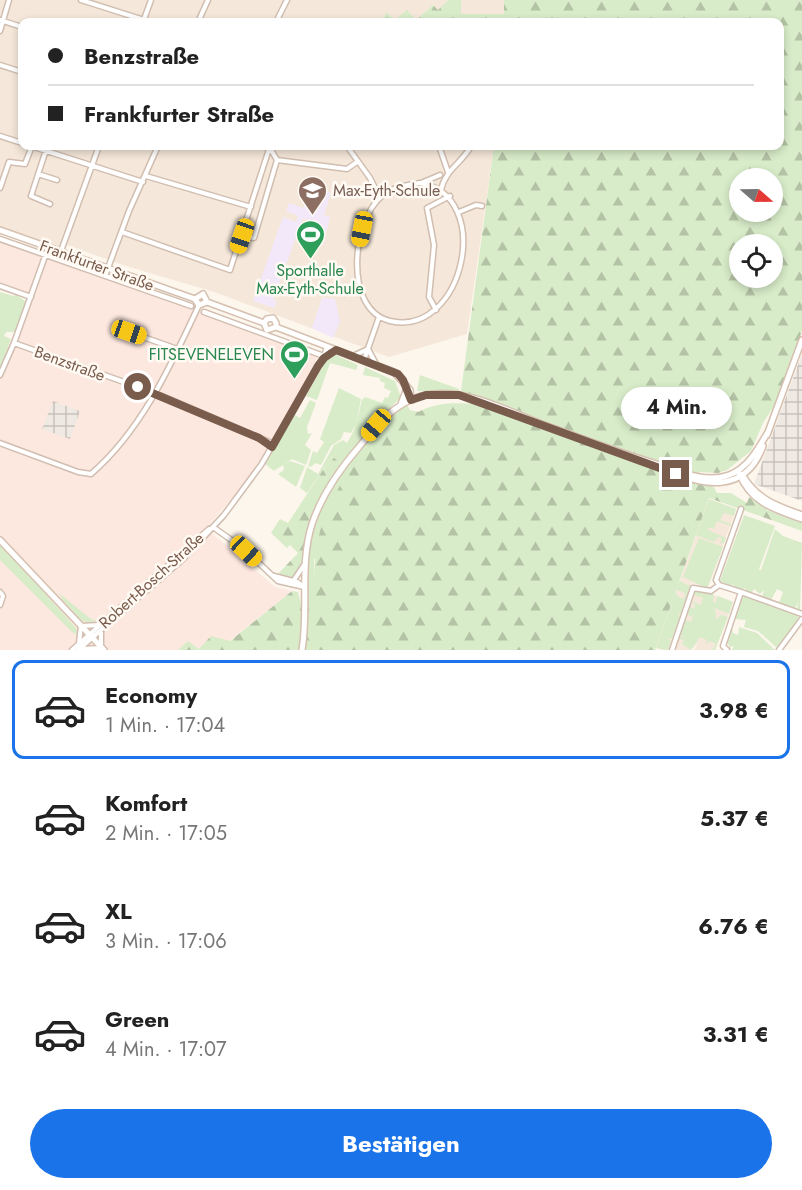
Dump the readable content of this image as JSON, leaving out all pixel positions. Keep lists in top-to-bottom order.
{
  "streets": {
    "street": ["Frankfurter Straße", "Benzstraße", "Robert-Bosch-Straße"]
  },
  "crossings": [
    ["Benzstraße", "Robert-Bosch-Straße"]
  ],
  "places": {
    "school or university": ["Max-Eyth-Schule"],
    "sports": ["Sporthalle Max-Eyth-Schule", "FITSEVENELEVEN"]
  },
  "north": "right",
  "page": {
    "banner": ["Benzstraße", "Frankfurter Straße"],
    "bubble": "4 Min.",
    "list": [
      {
        "name": "Economy",
        "note": "1 Min. · 17:04",
        "value": "3.98 €"
      },
      {
        "name": "Komfort",
        "note": "2 Min. · 17:05",
        "value": "5.37 €"
      },
      {
        "name": "XL",
        "note": "3 Min. · 17:06",
        "value": "6.76 €"
      },
      {
        "name": "Green",
        "note": "4 Min. · 17:07",
        "value": "3.31 €"
      }
    ],
    "buttons": "Bestätigen"
  }
}
